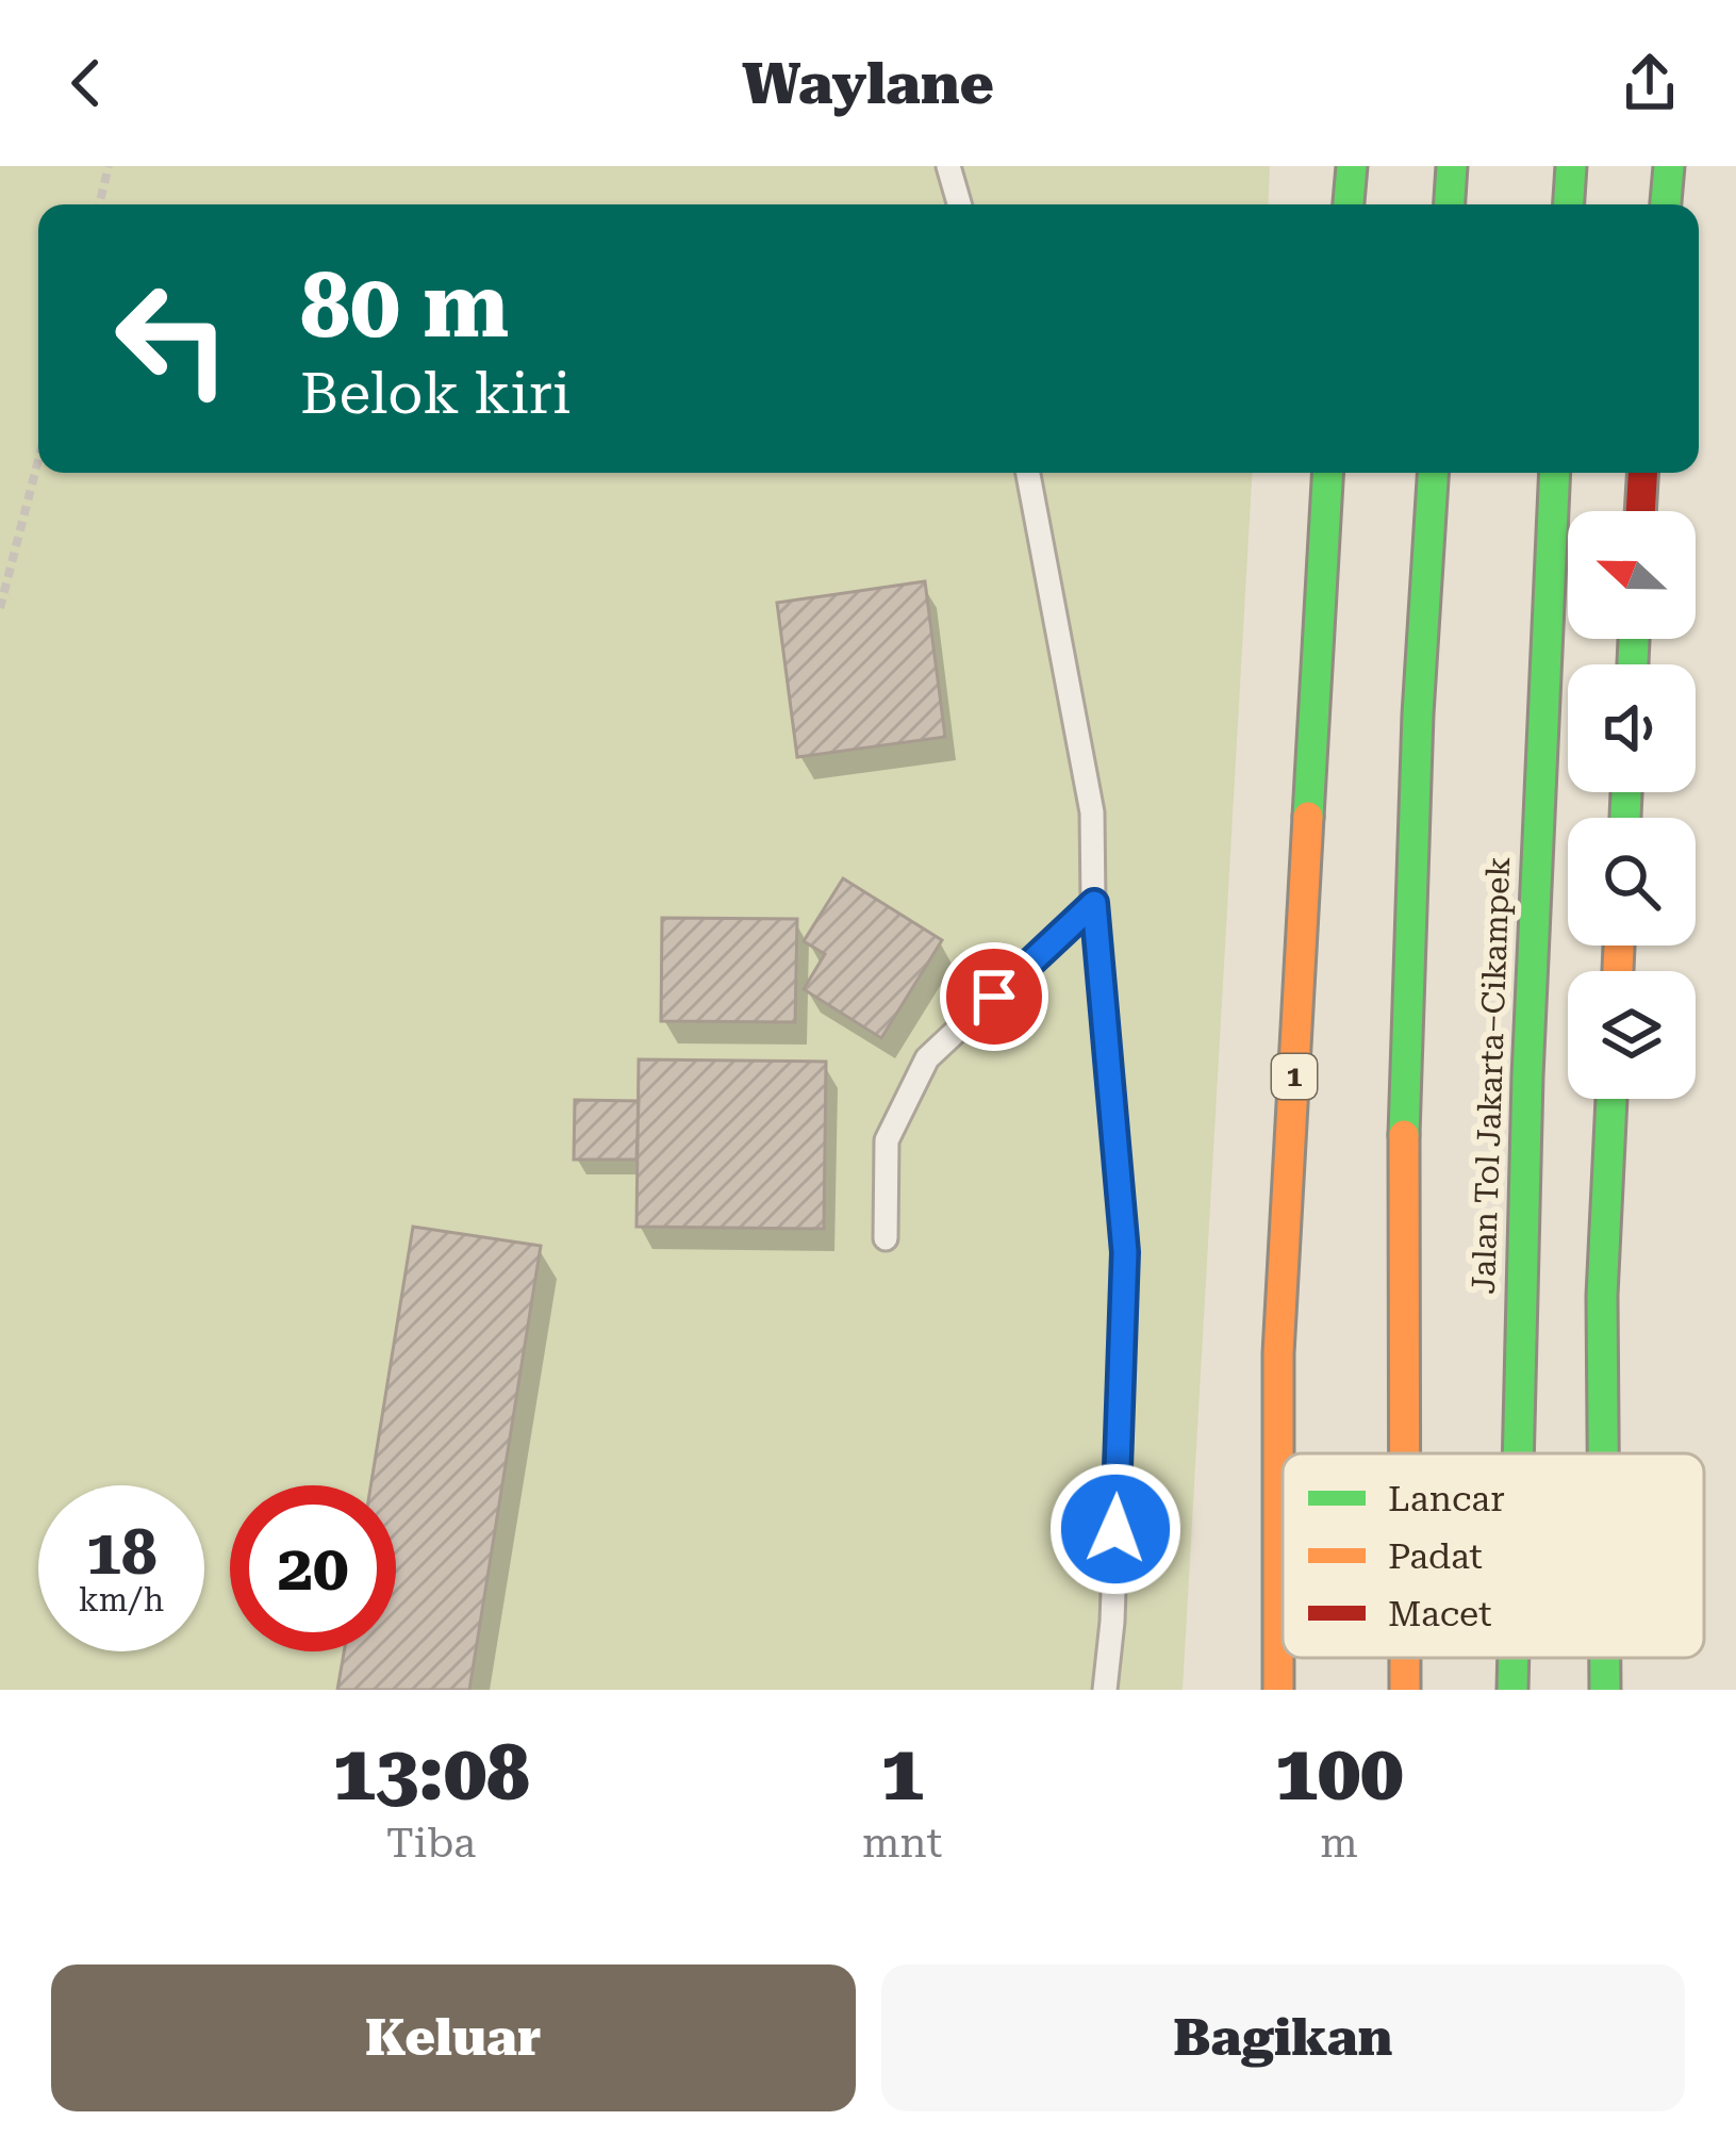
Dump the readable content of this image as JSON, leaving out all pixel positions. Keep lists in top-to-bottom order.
{
  "streets": {
    "highway": ["Jalan Tol Jakarta–Cikampek", "1"]
  },
  "legend": ["Lancar", "Padat", "Macet"],
  "north": "left",
  "page": {
    "header": "Waylane",
    "turn": ["80 m", "Belok kiri"],
    "speed": "18 km/h",
    "limit": "20",
    "eta": [
      "13:08",
      "Tiba",
      "1",
      "mnt",
      "100",
      "m"
    ],
    "buttons": ["Keluar", "Bagikan"]
  }
}
